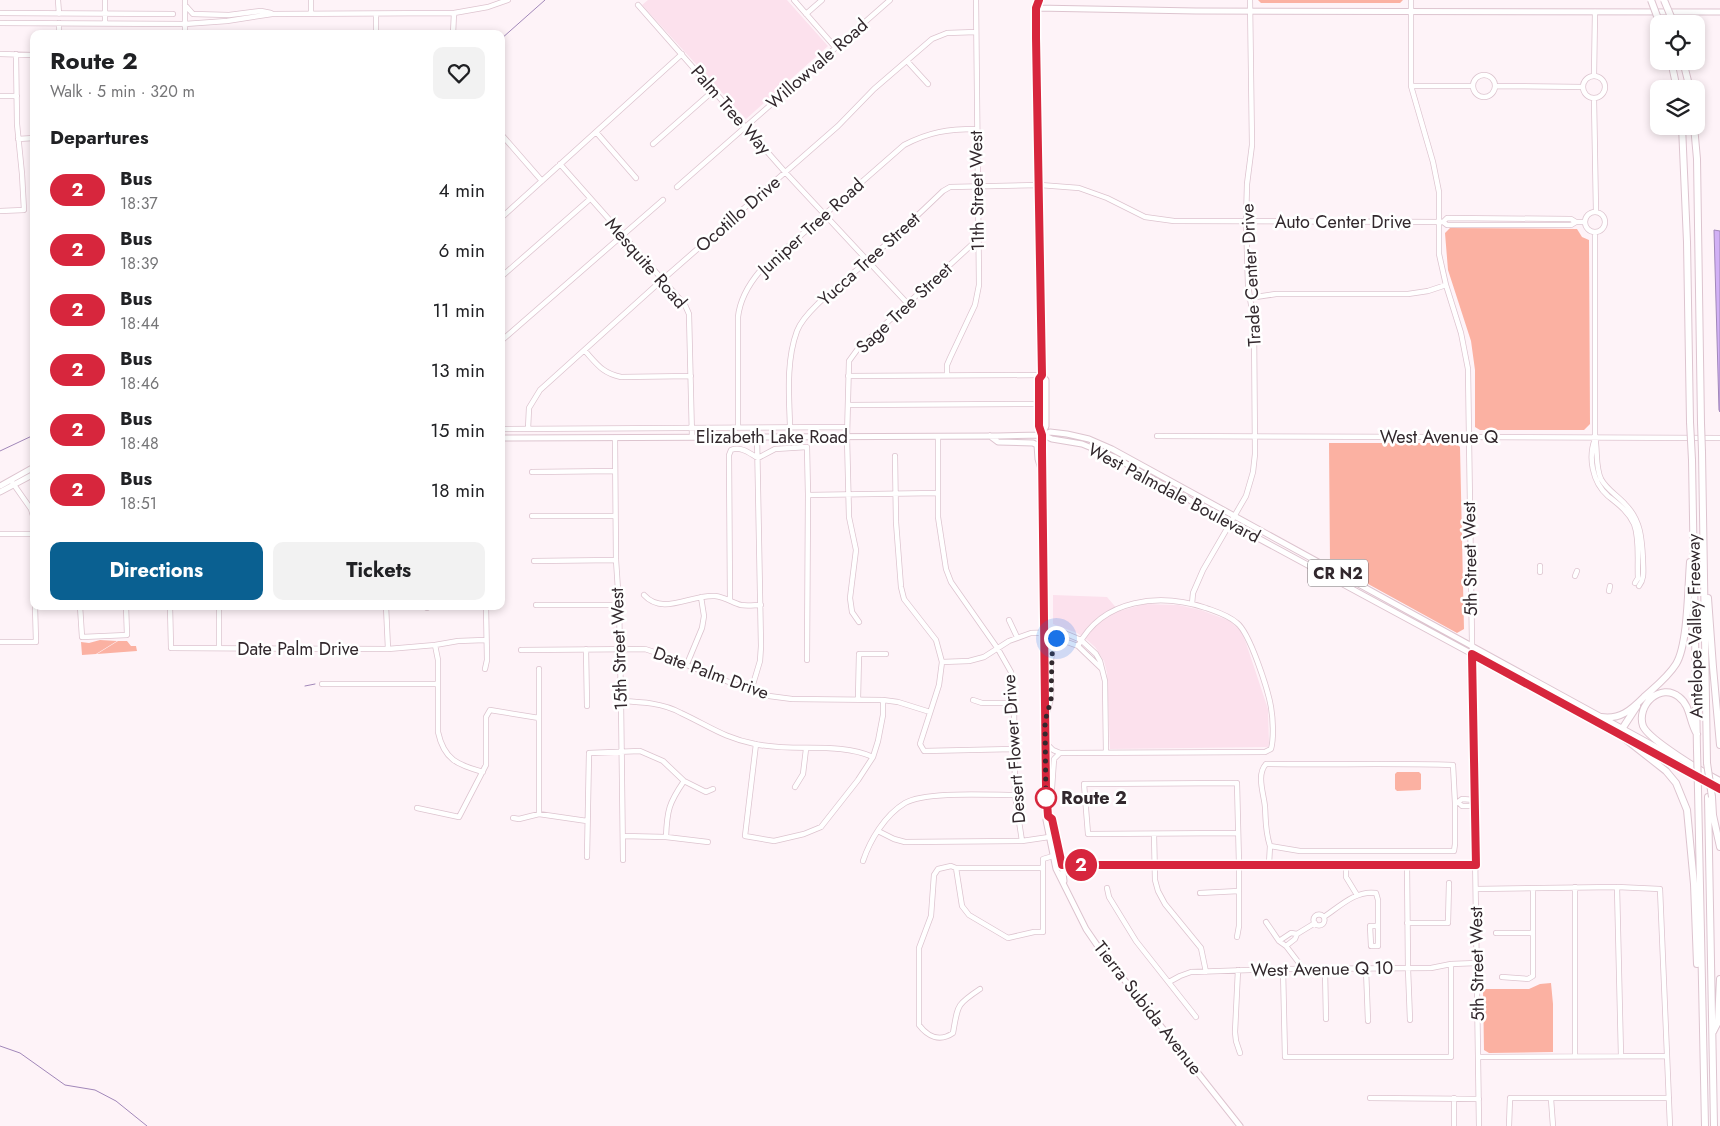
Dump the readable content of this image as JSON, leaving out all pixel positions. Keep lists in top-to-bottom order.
{
  "streets": {
    "highway": ["CR N2", "Antelope Valley Freeway"],
    "main road": ["Elizabeth Lake Road", "West Palmdale Boulevard", "Tierra Subida Avenue"],
    "street": [
      "Willowvale Road",
      "Palm Tree Way",
      "11th Street West",
      "Ocotillo Drive",
      "Auto Center Drive",
      "Juniper Tree Road",
      "Yucca Tree Street",
      "Mesquite Road",
      "Trade Center Drive",
      "Sage Tree Street",
      "West Avenue Q",
      "5th Street West",
      "Date Palm Drive",
      "15th Street West",
      "Desert Flower Drive",
      "West Avenue Q 10"
    ]
  },
  "crossings": [
    ["Willowvale Road", "Palm Tree Way"],
    ["Palm Tree Way", "Ocotillo Drive"],
    ["Palm Tree Way", "Juniper Tree Road"],
    ["Palm Tree Way", "Yucca Tree Street"],
    ["Palm Tree Way", "Sage Tree Street"],
    ["11th Street West", "Ocotillo Drive"],
    ["11th Street West", "Juniper Tree Road"],
    ["11th Street West", "Yucca Tree Street"],
    ["11th Street West", "Sage Tree Street"],
    ["Ocotillo Drive", "Mesquite Road"],
    ["Auto Center Drive", "Yucca Tree Street"],
    ["Auto Center Drive", "Trade Center Drive"],
    ["Auto Center Drive", "5th Street West"],
    ["Mesquite Road", "Elizabeth Lake Road"],
    ["Trade Center Drive", "West Avenue Q"],
    ["Trade Center Drive", "West Palmdale Boulevard"],
    ["Sage Tree Street", "Elizabeth Lake Road"],
    ["Elizabeth Lake Road", "West Palmdale Boulevard"],
    ["Elizabeth Lake Road", "15th Street West"],
    ["Elizabeth Lake Road", "Desert Flower Drive"],
    ["Elizabeth Lake Road", "Tierra Subida Avenue"],
    ["West Avenue Q", "5th Street West"],
    ["West Palmdale Boulevard", "5th Street West"],
    ["West Palmdale Boulevard", "CR N2"],
    ["West Palmdale Boulevard", "Tierra Subida Avenue"],
    ["5th Street West", "West Avenue Q 10"],
    ["Date Palm Drive", "15th Street West"]
  ],
  "places": ["Route 2"],
  "lines": ["bus line 2"],
  "page": {
    "on_map": "2",
    "heading": [
      ["Route 2", "Walk · 5 min · 320 m"],
      "Departures"
    ],
    "list": [
      {
        "mark": "2",
        "name": "Bus",
        "note": "18:37",
        "value": "4 min"
      },
      {
        "mark": "2",
        "name": "Bus",
        "note": "18:39",
        "value": "6 min"
      },
      {
        "mark": "2",
        "name": "Bus",
        "note": "18:44",
        "value": "11 min"
      },
      {
        "mark": "2",
        "name": "Bus",
        "note": "18:46",
        "value": "13 min"
      },
      {
        "mark": "2",
        "name": "Bus",
        "note": "18:48",
        "value": "15 min"
      },
      {
        "mark": "2",
        "name": "Bus",
        "note": "18:51",
        "value": "18 min"
      }
    ],
    "buttons": ["Directions", "Tickets"]
  }
}
